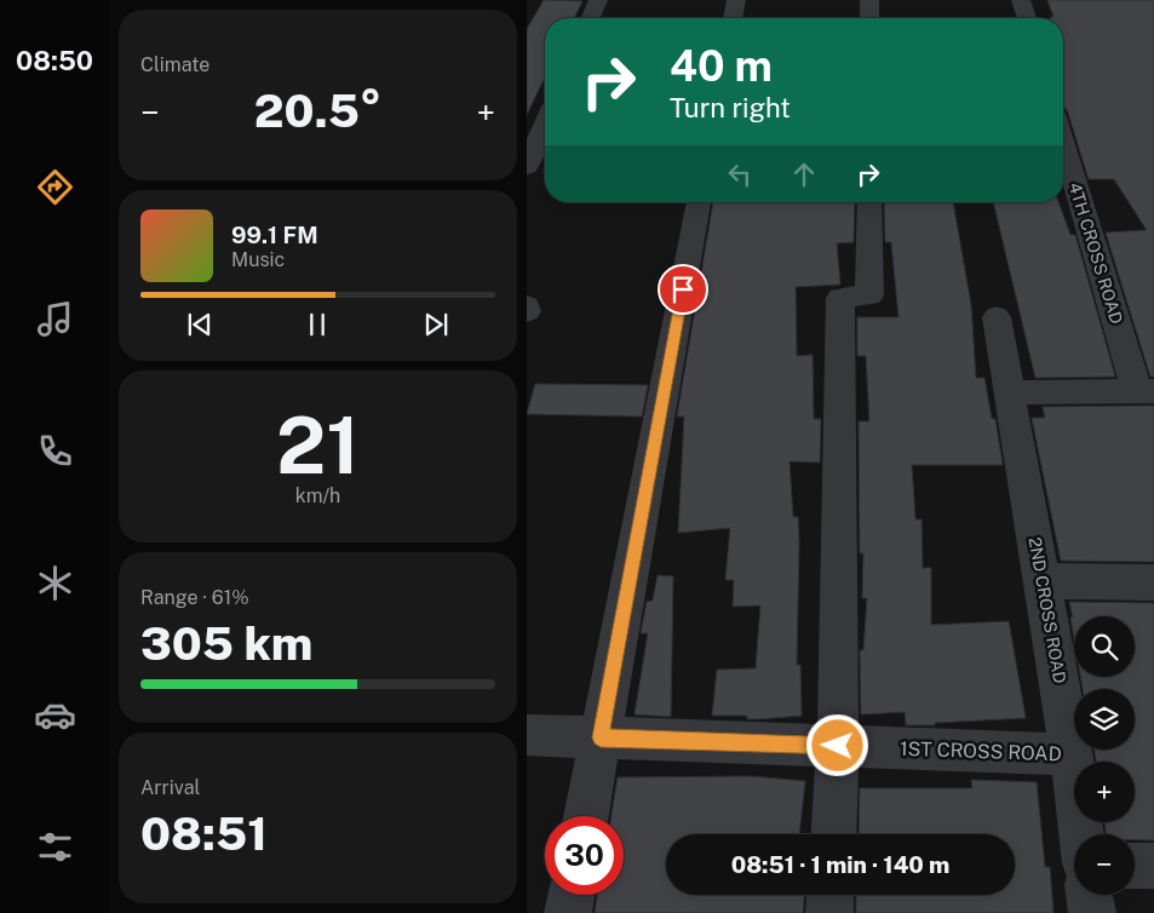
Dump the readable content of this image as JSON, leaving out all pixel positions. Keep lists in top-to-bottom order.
{
  "streets": {
    "street": ["4TH CROSS ROAD", "2ND CROSS ROAD", "1ST CROSS ROAD"]
  },
  "crossings": [
    ["2ND CROSS ROAD", "1ST CROSS ROAD"]
  ],
  "page": {
    "tabs": "08:50",
    "tile": [
      "Climate",
      ["21", "km/h"],
      ["Range · 61%", "305 km"],
      ["Arrival", "08:51"]
    ],
    "turn": ["40 m", "Turn right"],
    "heat": ["−", "20.5°", "+"],
    "song": ["99.1 FM", "Music"],
    "map_buttons": ["+", "−"],
    "limit": "30",
    "trip": "08:51 · 1 min · 140 m"
  }
}
